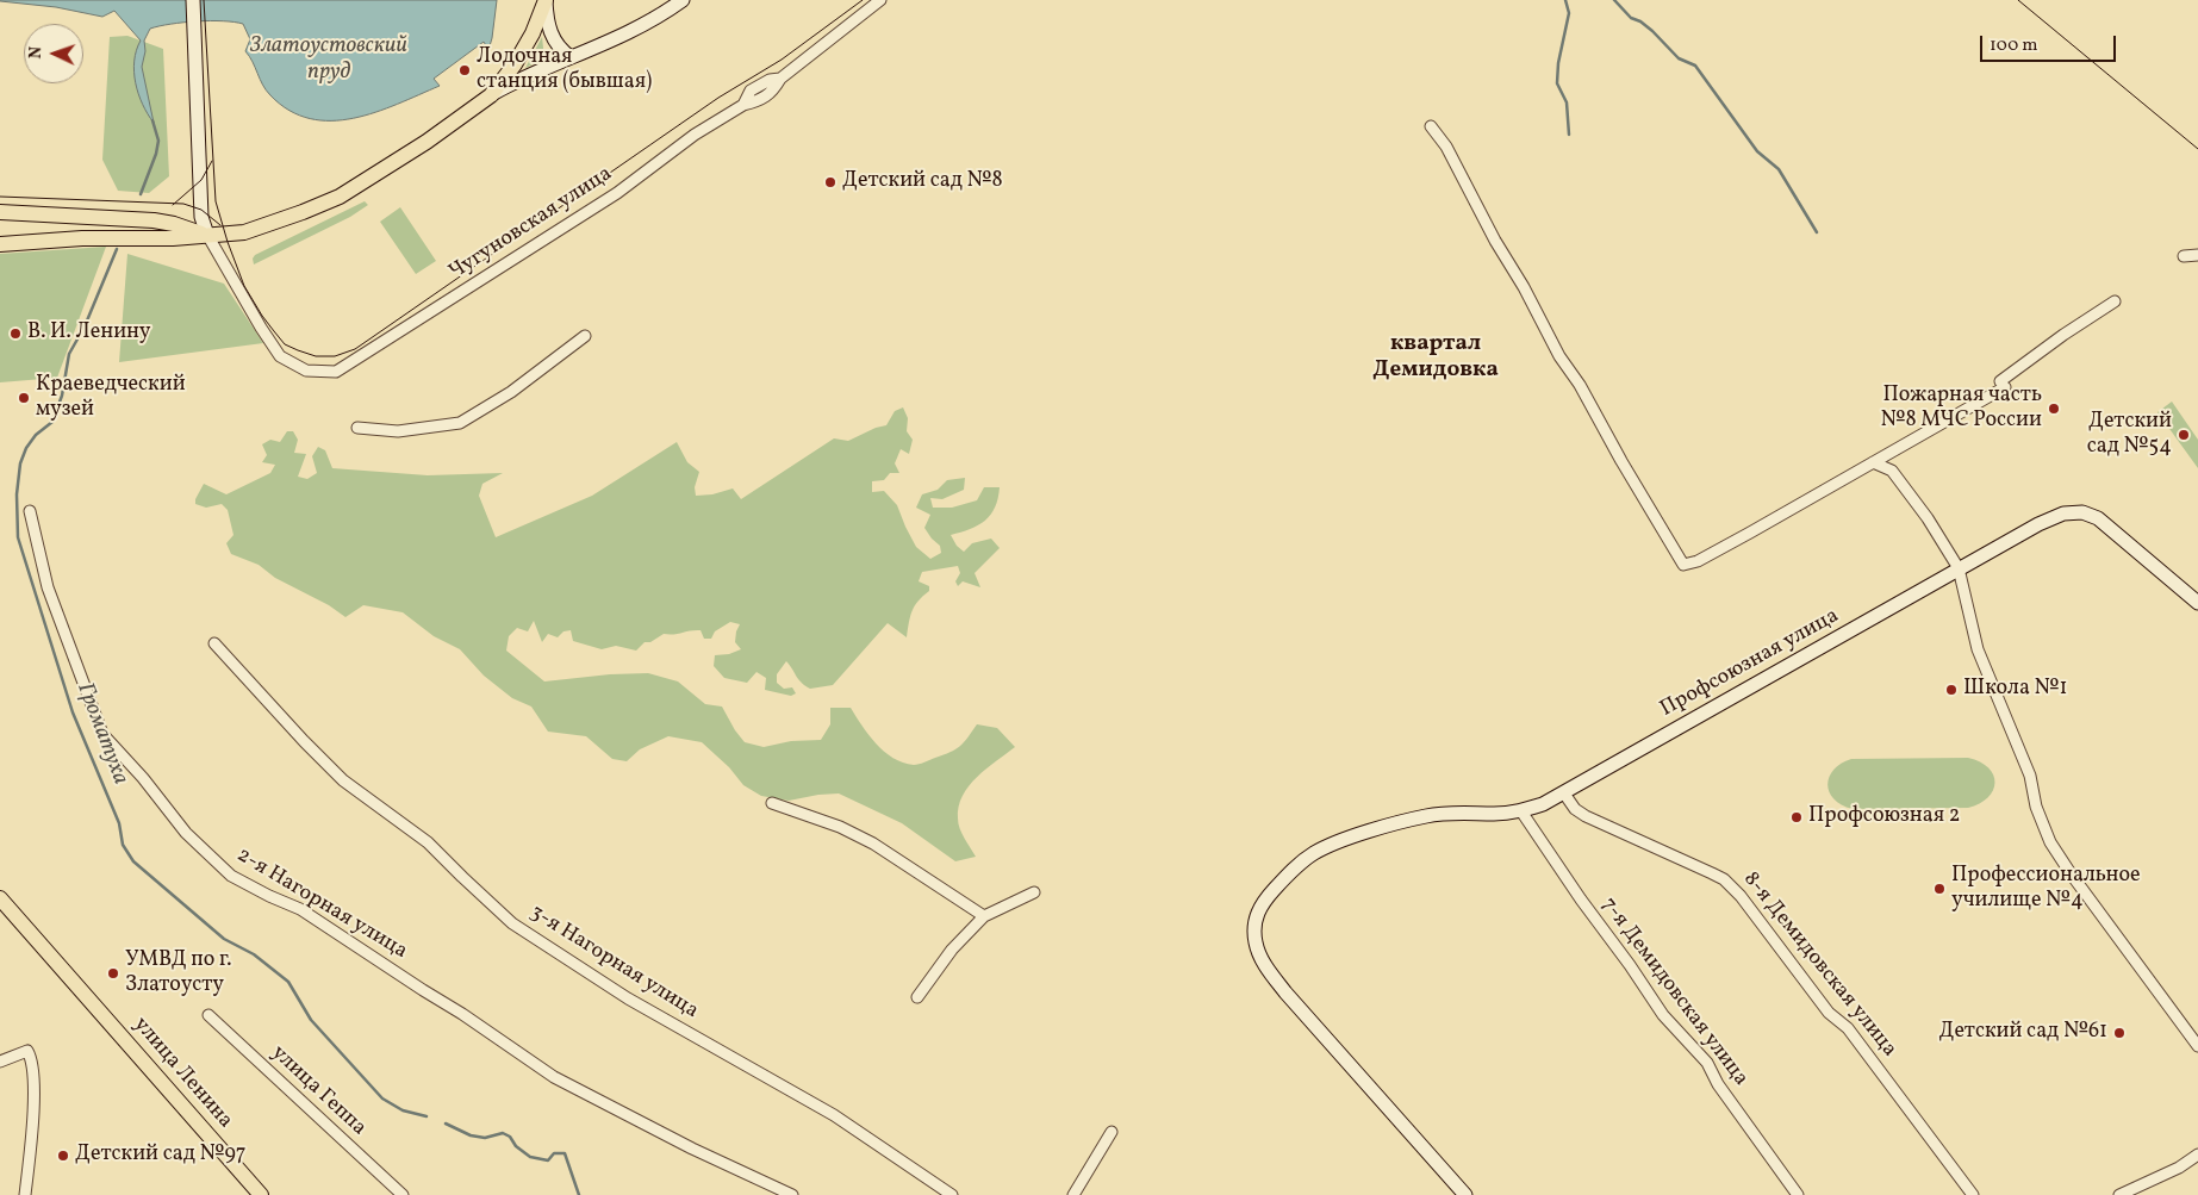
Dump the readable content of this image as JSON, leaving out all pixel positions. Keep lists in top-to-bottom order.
{
  "streets": {
    "main road": ["Профсоюзная улица", "улица Ленина"],
    "street": [
      "Чугуновская улица",
      "2-я Нагорная улица",
      "3-я Нагорная улица",
      "8-я Демидовская улица",
      "7-я Демидовская улица",
      "улица Геппа"
    ]
  },
  "crossings": [
    ["Профсоюзная улица", "8-я Демидовская улица"],
    ["Профсоюзная улица", "7-я Демидовская улица"]
  ],
  "districts": ["квартал Демидовка"],
  "water": ["Златоустовский пруд", "Громатуха"],
  "places": [
    "Лодочная станция (бывшая)",
    "Детский сад №8",
    "В. И. Ленину",
    "Краеведческий музей",
    "Пожарная часть №8 МЧС России",
    "Детский сад №54",
    "Школа №1",
    "Профсоюзная 2",
    "Профессиональное училище №4",
    "УМВД по г. Златоусту",
    "Детский сад №61",
    "Детский сад №97"
  ],
  "scale_bar": "100 m",
  "north": "left"
}
